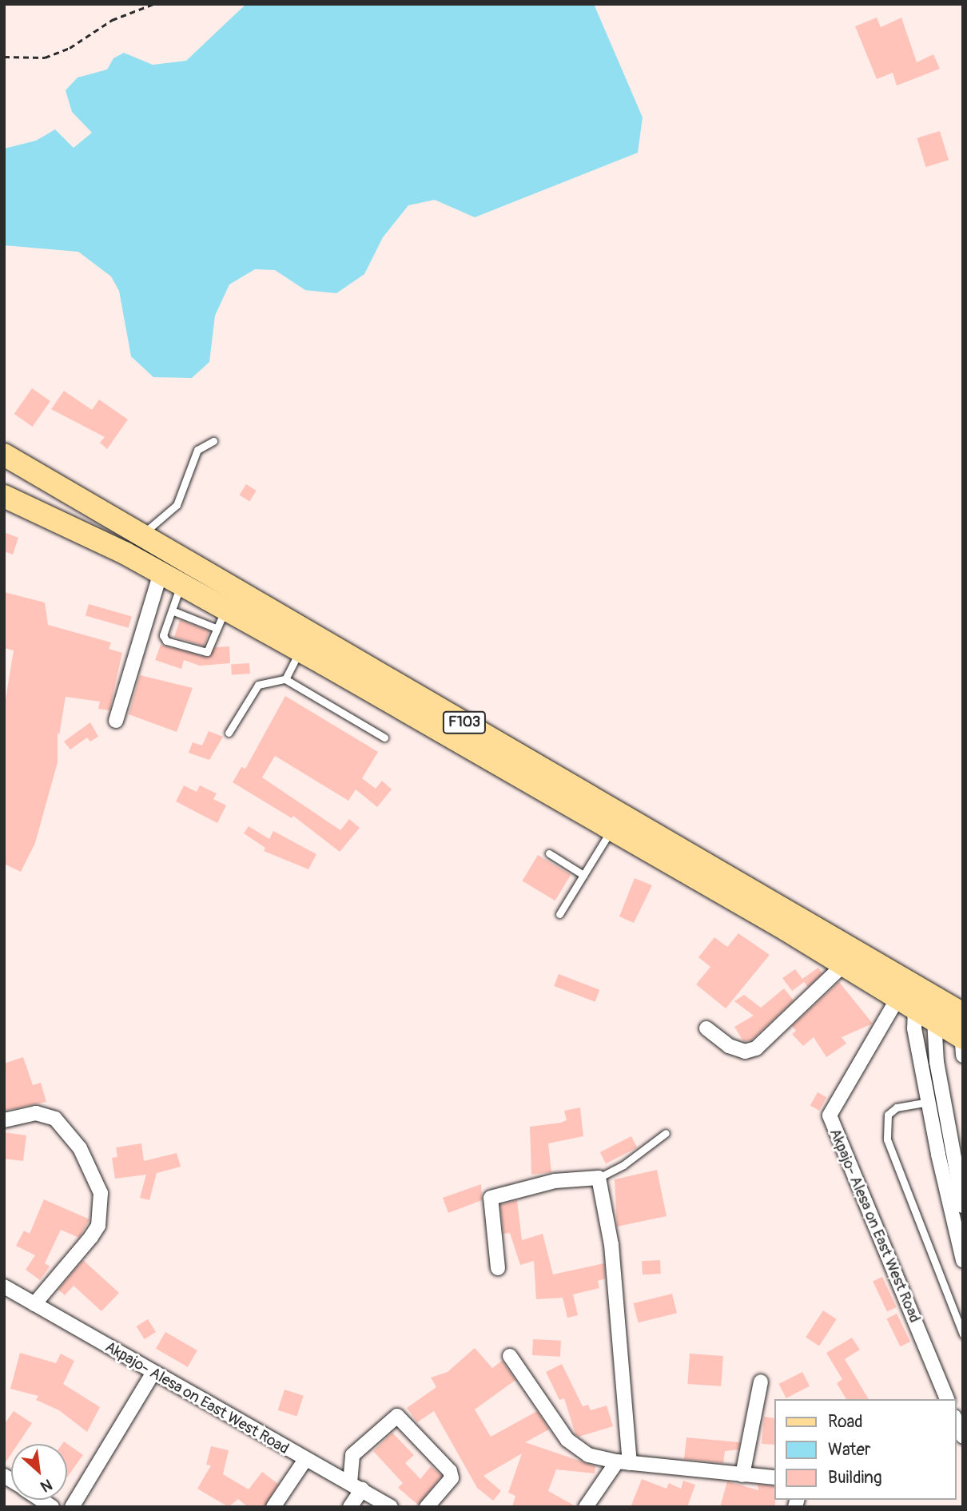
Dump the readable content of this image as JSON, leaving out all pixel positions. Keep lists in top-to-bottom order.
{
  "streets": {
    "main road": ["F103"],
    "street": ["Akpajo- Alesa on East West Road"]
  },
  "crossings": [
    ["F103", "Akpajo- Alesa on East West Road"]
  ],
  "legend": ["Road", "Water", "Building"],
  "north": "bottom right"
}
